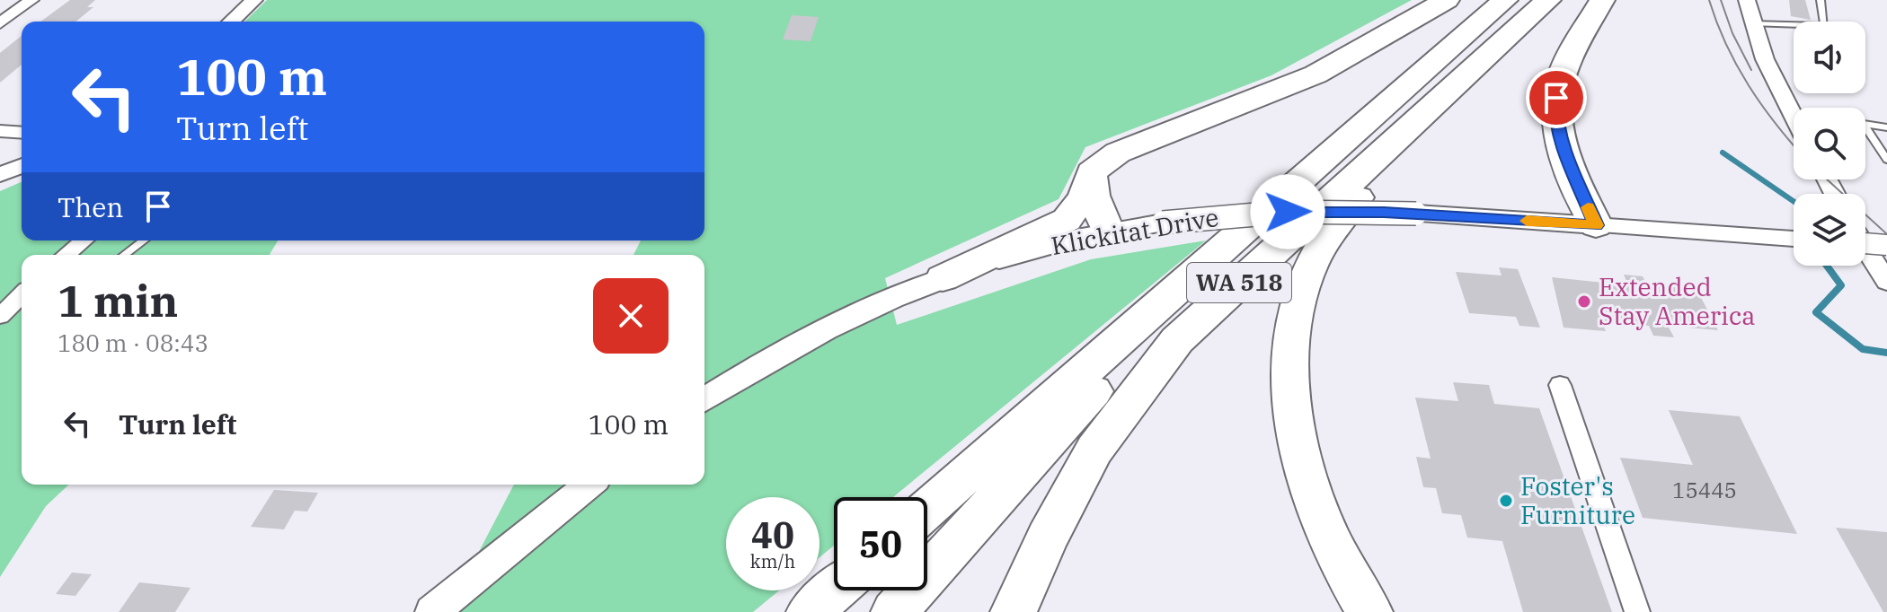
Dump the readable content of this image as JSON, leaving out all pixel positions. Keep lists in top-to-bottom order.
{
  "streets": {
    "highway": ["WA 518"],
    "main road": ["Klickitat Drive"]
  },
  "places": ["Extended Stay America", "Foster's Furniture"],
  "house_numbers": ["15445"],
  "page": {
    "turn": ["100 m", "Turn left"],
    "then": "Then",
    "heading": ["1 min", "180 m · 08:43"],
    "list": [
      {
        "name": "Turn left",
        "value": "100 m"
      }
    ],
    "speed": "40 km/h",
    "limit": "50"
  }
}
